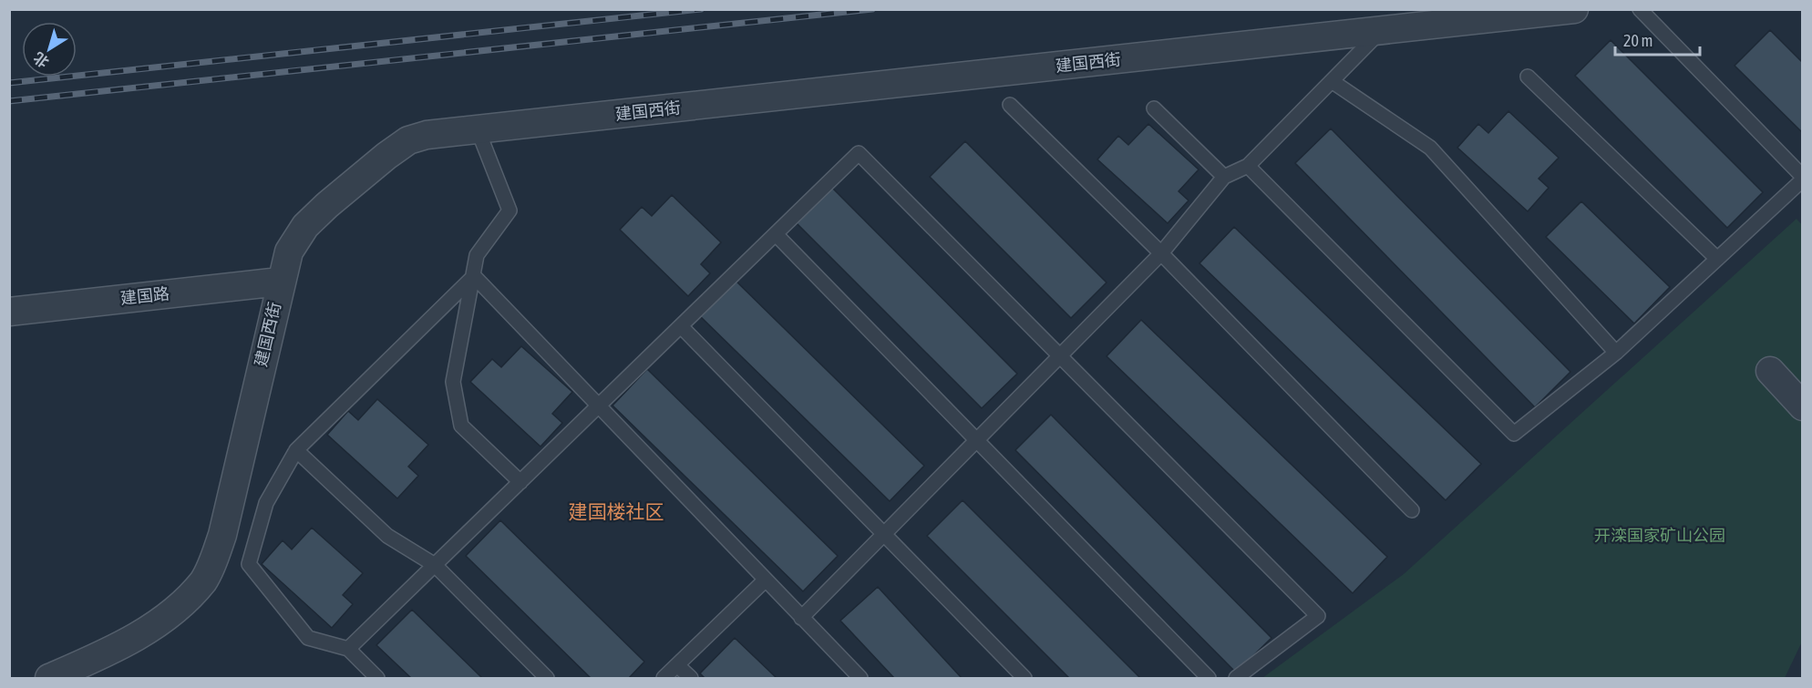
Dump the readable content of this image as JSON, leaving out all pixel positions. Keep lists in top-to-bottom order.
{
  "streets": {
    "street": ["建国西街", "建国路"]
  },
  "crossings": [
    ["建国西街", "建国路"]
  ],
  "districts": ["建国楼社区"],
  "parks": ["开滦国家矿山公园"],
  "scale_bar": "20 m",
  "north": "bottom left"
}
